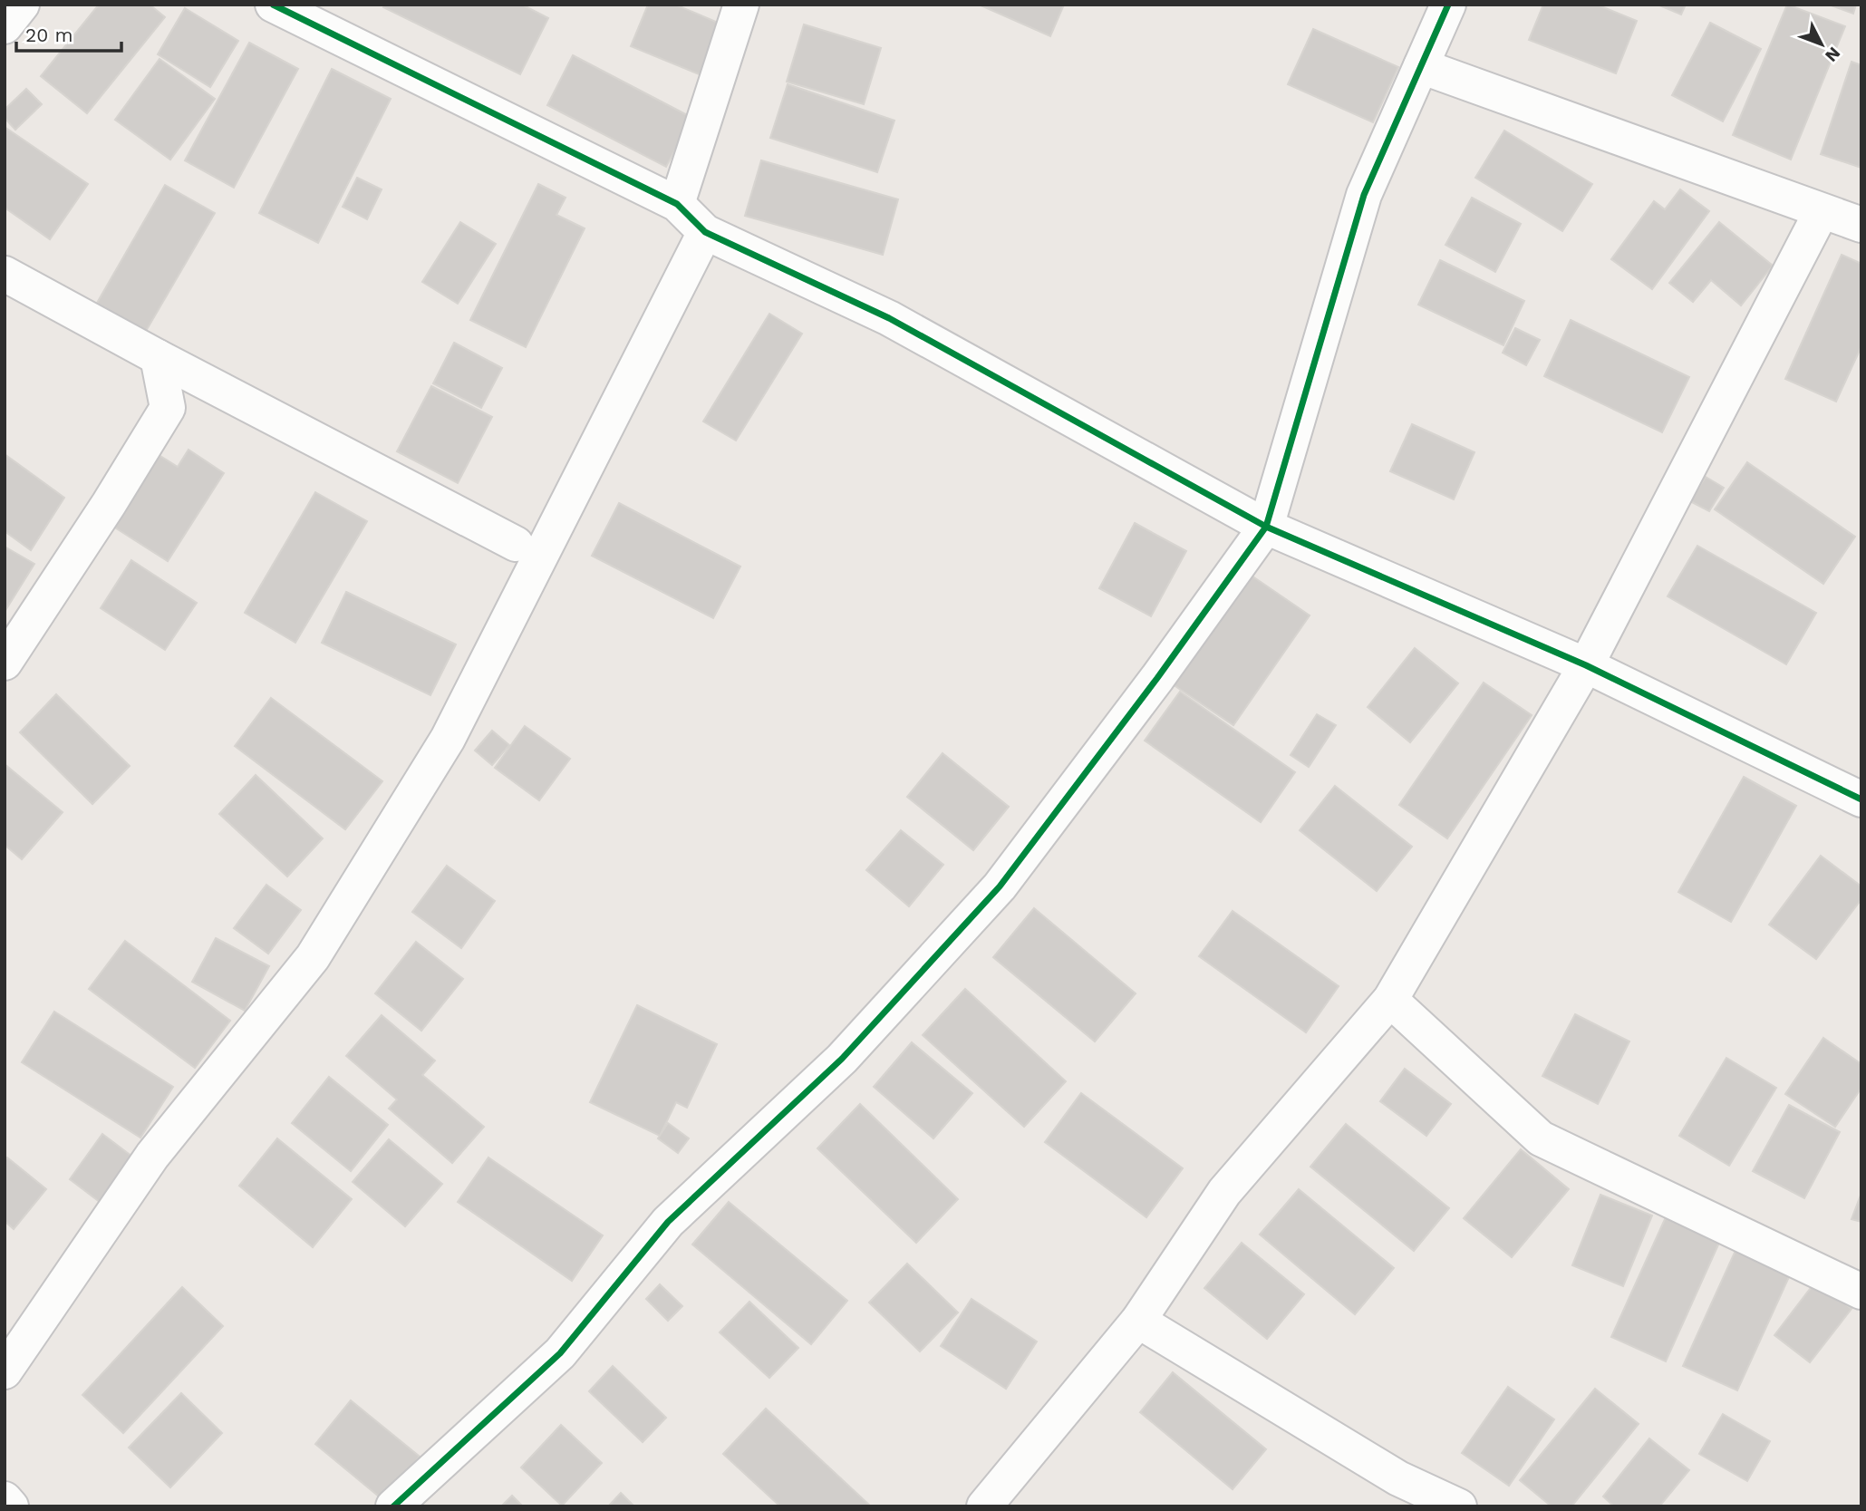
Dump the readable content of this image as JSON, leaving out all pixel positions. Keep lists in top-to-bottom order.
{
  "scale_bar": "20 m",
  "north": "bottom right"
}
